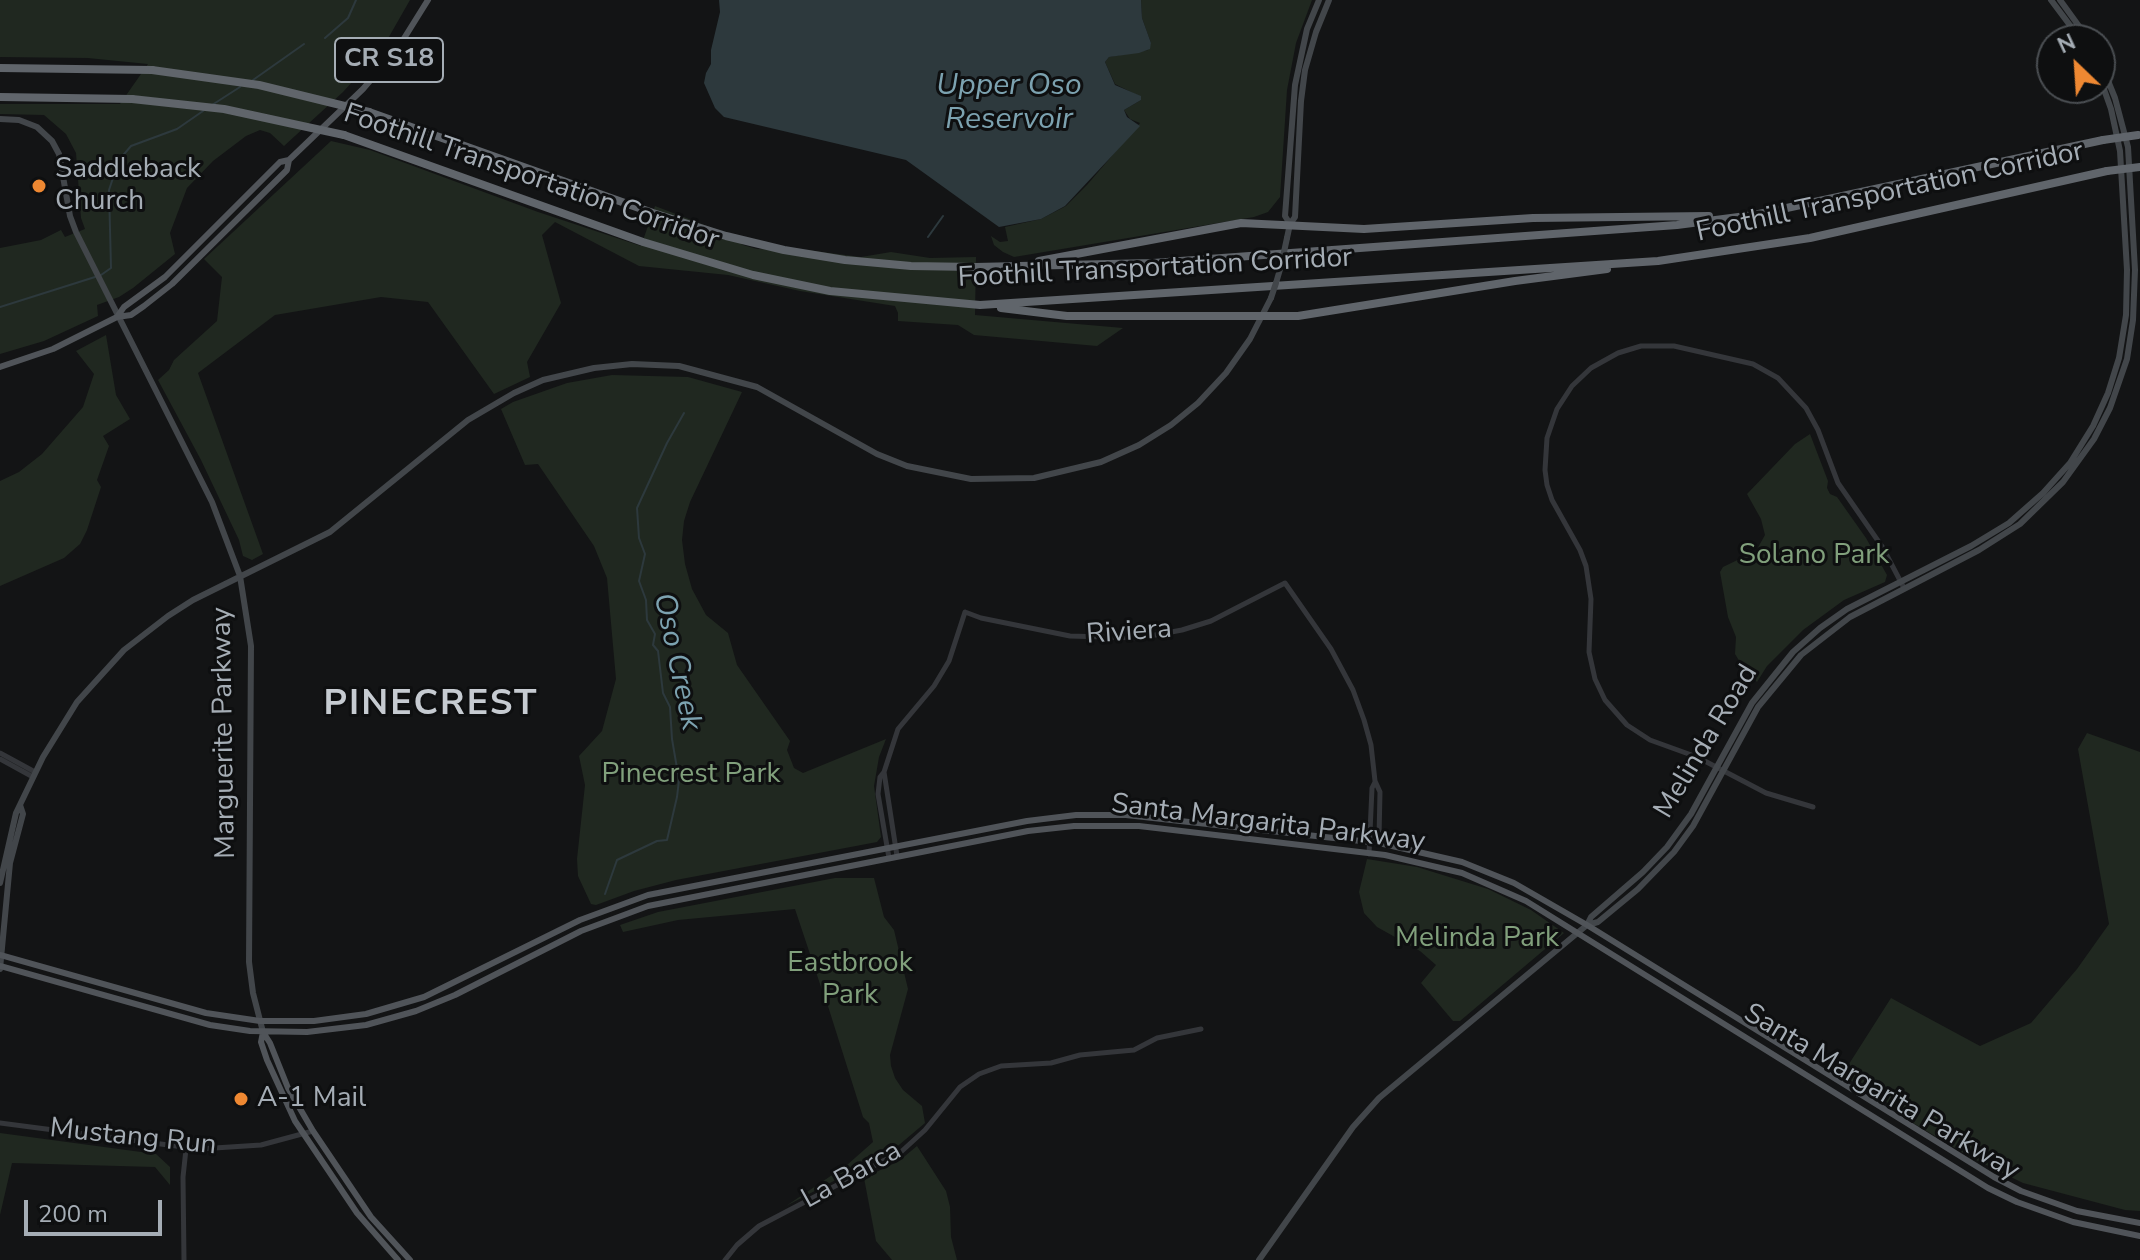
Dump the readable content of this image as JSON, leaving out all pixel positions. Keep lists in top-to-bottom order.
{
  "streets": {
    "highway": ["Foothill Transportation Corridor"],
    "main road": [
      "CR S18",
      "Marguerite Parkway",
      "Melinda Road",
      "Santa Margarita Parkway"
    ],
    "street": ["Riviera", "Mustang Run", "La Barca"]
  },
  "crossings": [
    ["CR S18", "Marguerite Parkway"],
    ["Marguerite Parkway", "Santa Margarita Parkway"],
    ["Marguerite Parkway", "Mustang Run"],
    ["Melinda Road", "Santa Margarita Parkway"]
  ],
  "districts": ["PINECREST"],
  "water": ["Upper Oso Reservoir", "Oso Creek"],
  "parks": [
    "Solano Park",
    "Pinecrest Park",
    "Melinda Park",
    "Eastbrook Park"
  ],
  "places": ["Saddleback Church", "A-1 Mail"],
  "scale_bar": "200 m",
  "north": "top left"
}
